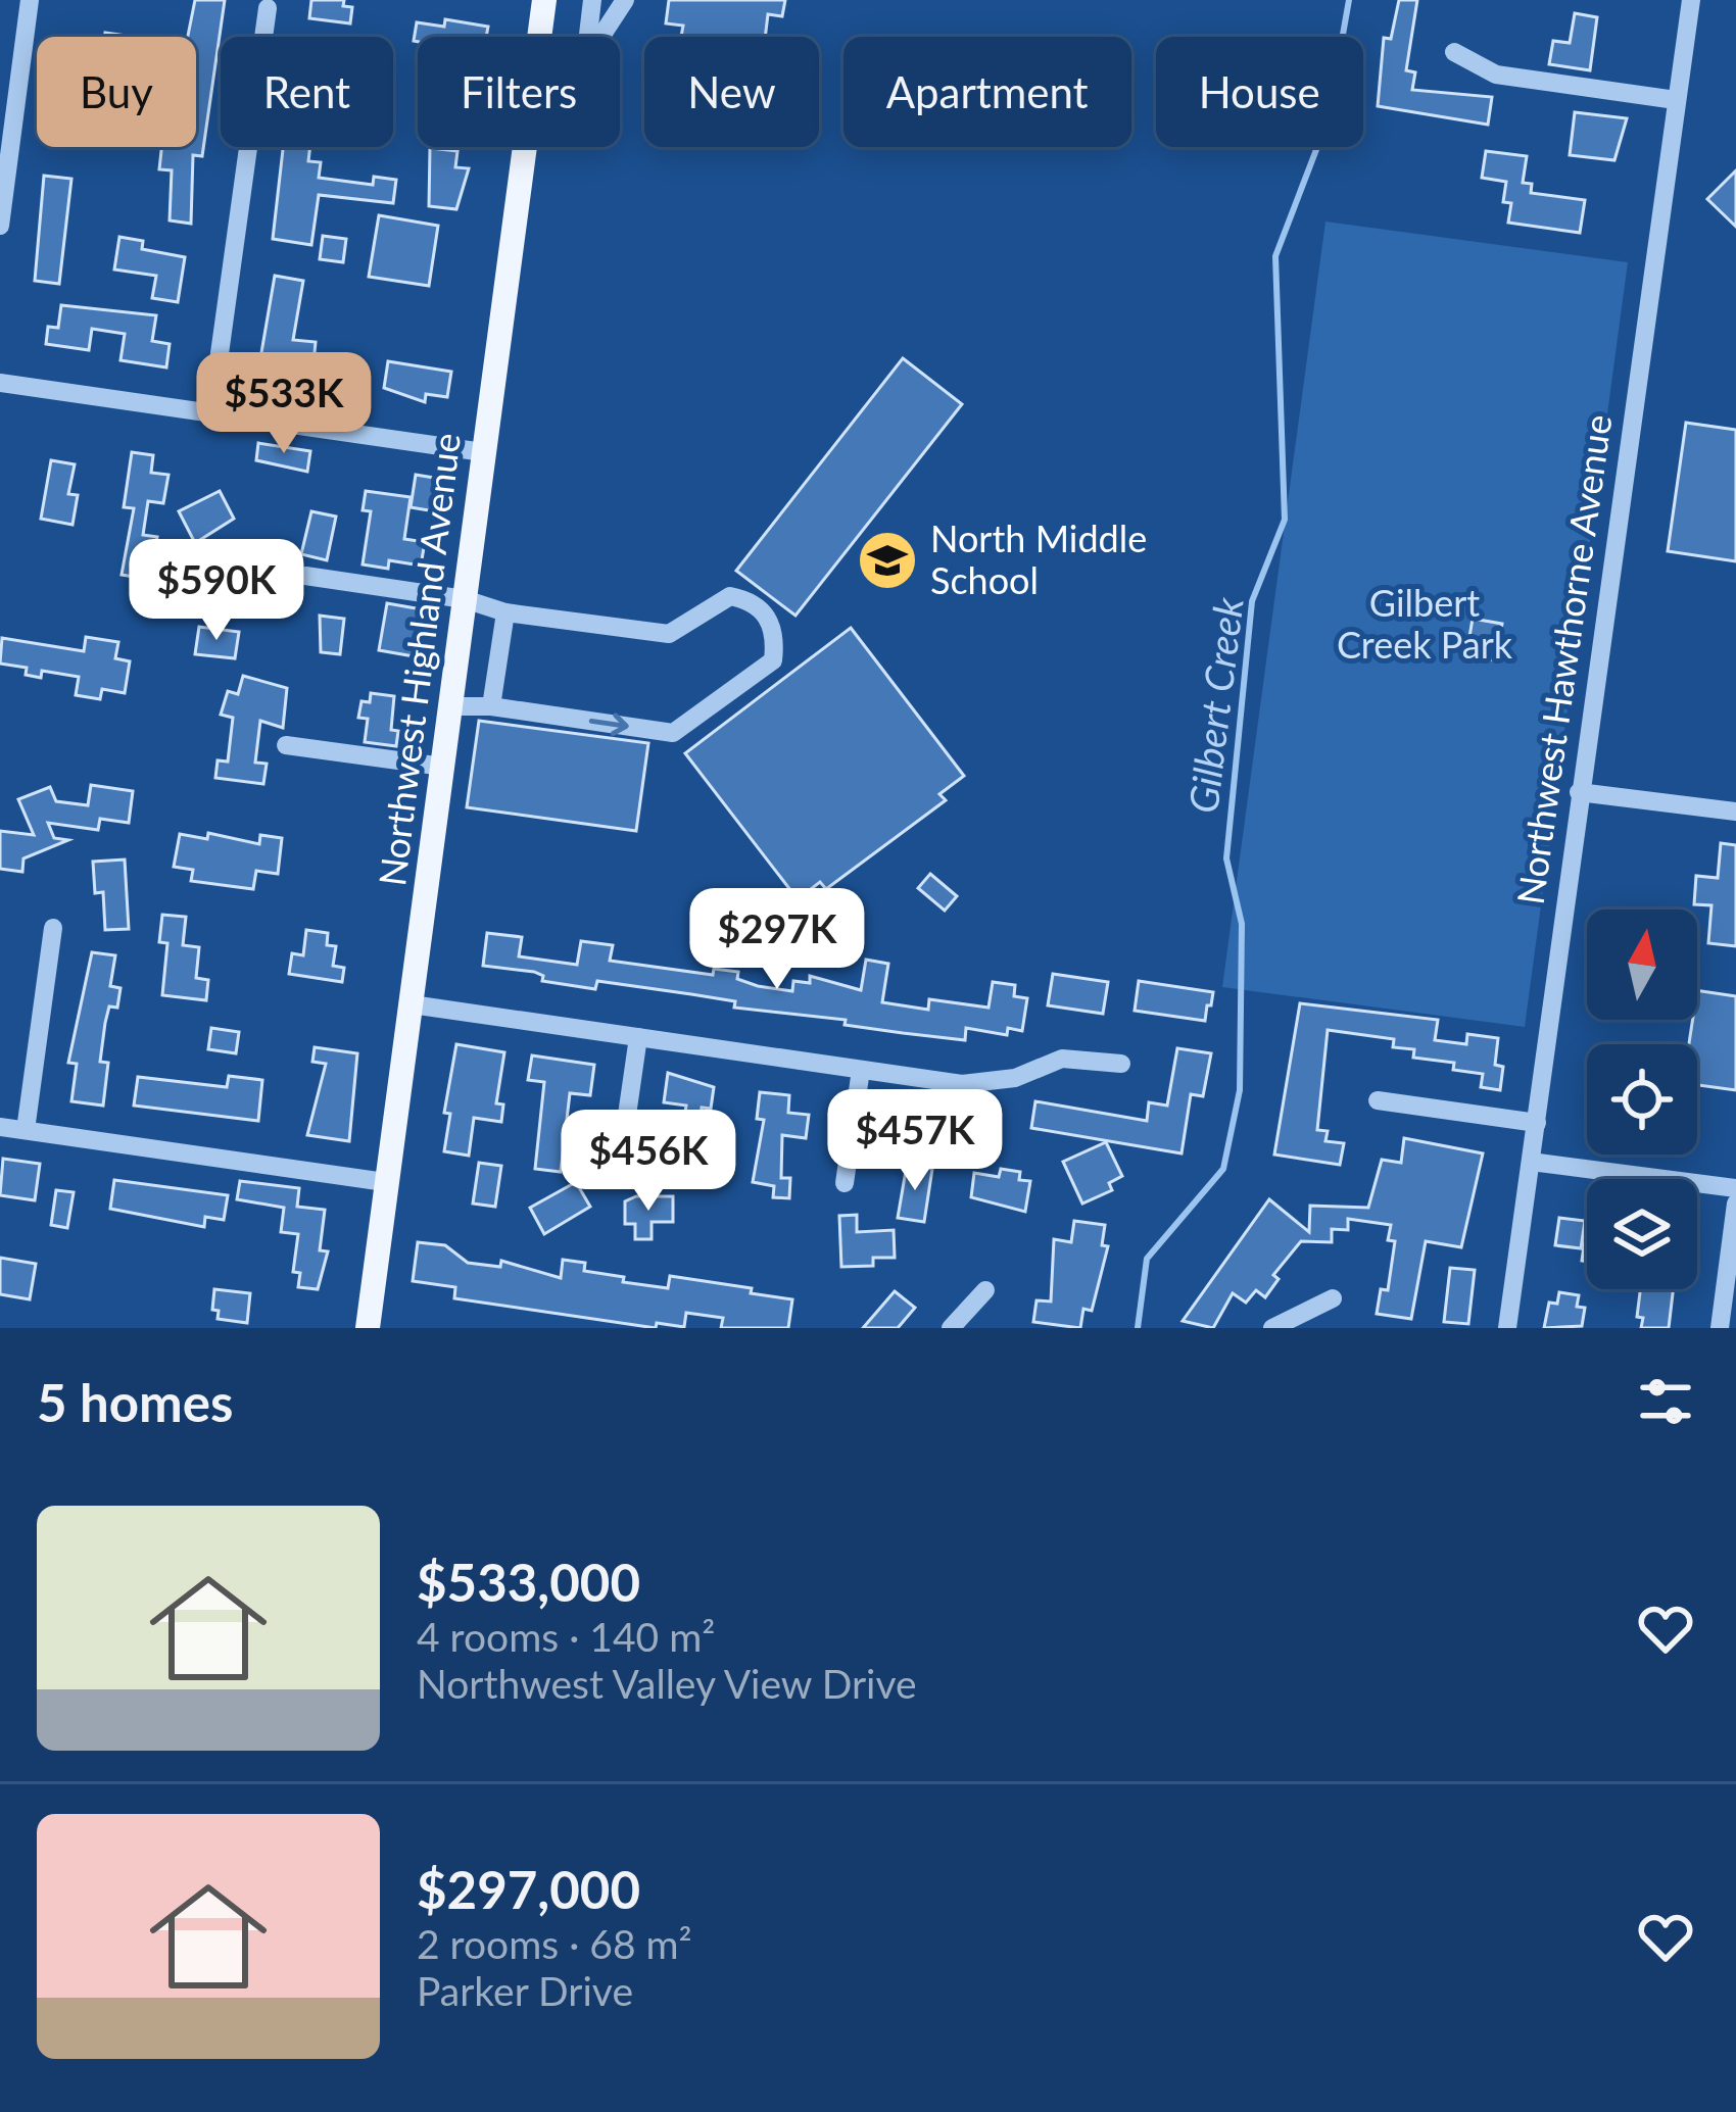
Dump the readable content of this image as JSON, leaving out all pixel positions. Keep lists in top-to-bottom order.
{
  "streets": {
    "main road": ["Northwest Highland Avenue"],
    "street": ["Northwest Hawthorne Avenue"]
  },
  "water": ["Gilbert Creek"],
  "parks": ["Gilbert Creek Park"],
  "places": {
    "school or university": ["North Middle School"]
  },
  "north": "top",
  "page": {
    "chip": [
      "Buy",
      "Rent",
      "Filters",
      "New",
      "Apartment",
      "House"
    ],
    "price": [
      "$533K",
      "$590K",
      "$297K",
      "$457K",
      "$456K"
    ],
    "heading": "5 homes",
    "list": [
      {
        "name": "$533,000",
        "note": "4 rooms · 140 m² · Northwest Valley View Drive"
      },
      {
        "name": "$297,000",
        "note": "2 rooms · 68 m² · Parker Drive"
      }
    ]
  }
}
